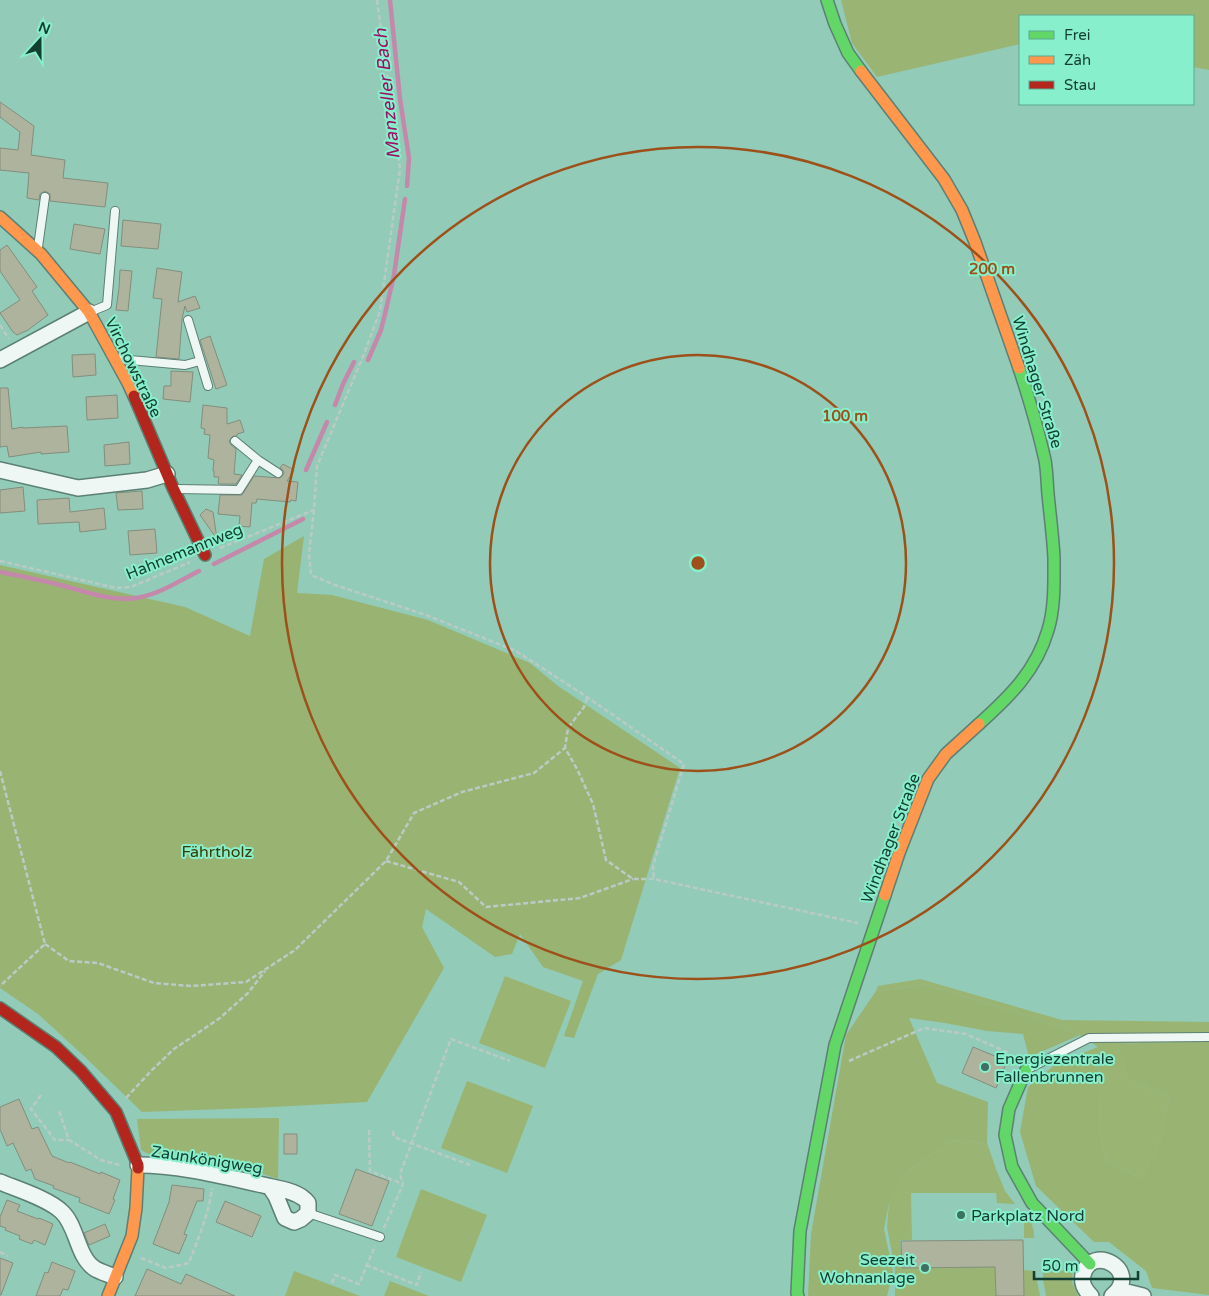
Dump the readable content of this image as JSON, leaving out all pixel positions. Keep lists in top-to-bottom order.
{
  "streets": {
    "street": ["Virchowstraße", "Windhager Straße", "Zaunkönigweg"],
    "path": ["Hahnemannweg"]
  },
  "crossings": [
    ["Virchowstraße", "Hahnemannweg"]
  ],
  "water": ["Manzeller Bach"],
  "parks": ["Fährtholz"],
  "places": ["Energiezentrale Fallenbrunnen", "Parkplatz Nord", "Seezeit Wohnanlage"],
  "legend": ["Frei", "Zäh", "Stau"],
  "scale_bar": "50 m",
  "north": "top",
  "rings": ["200 m", "100 m"]
}
